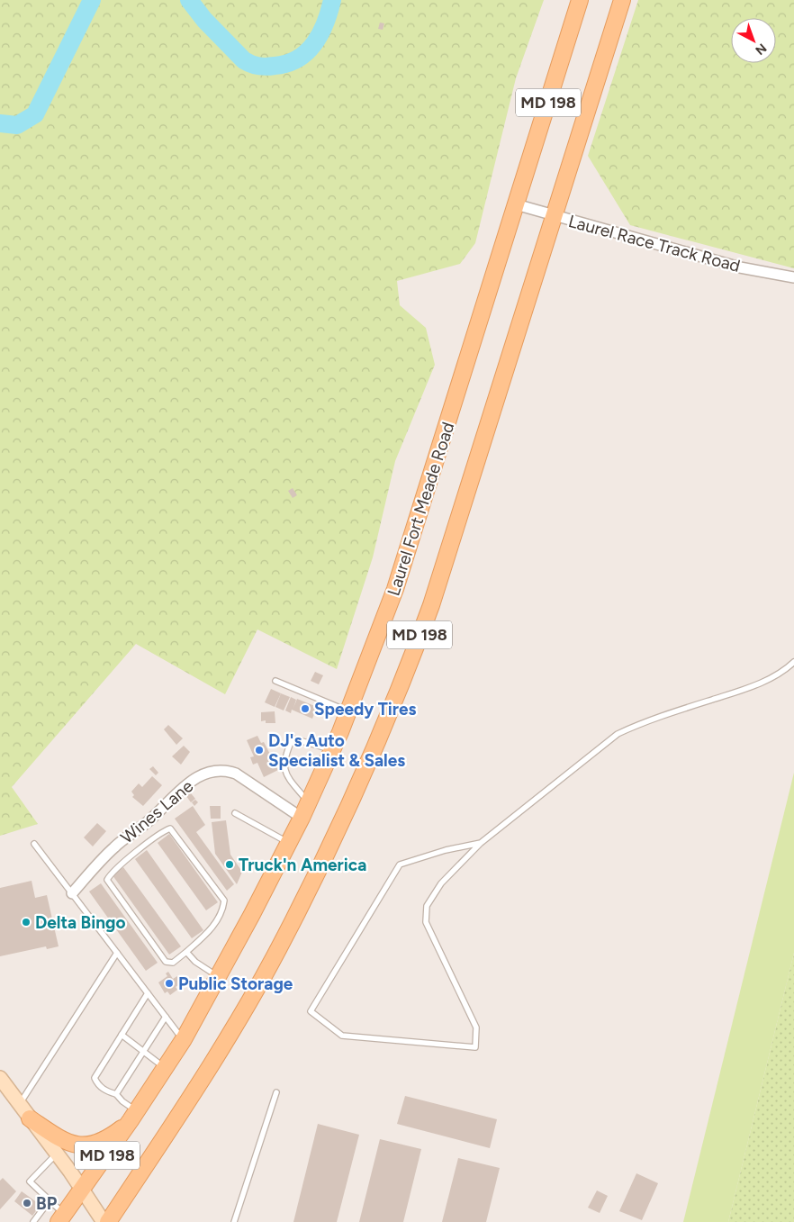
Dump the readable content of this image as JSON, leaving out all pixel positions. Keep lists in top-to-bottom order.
{
  "streets": {
    "main road": ["MD 198", "Laurel Fort Meade Road"],
    "street": ["Laurel Race Track Road", "Wines Lane"]
  },
  "crossings": [
    ["MD 198", "Laurel Race Track Road"],
    ["Laurel Race Track Road", "Laurel Fort Meade Road"],
    ["Laurel Fort Meade Road", "Wines Lane"]
  ],
  "places": [
    "Speedy Tires",
    "DJ's Auto Specialist & Sales",
    "Truck'n America",
    "Delta Bingo",
    "Public Storage",
    "BP"
  ],
  "north": "bottom right"
}
